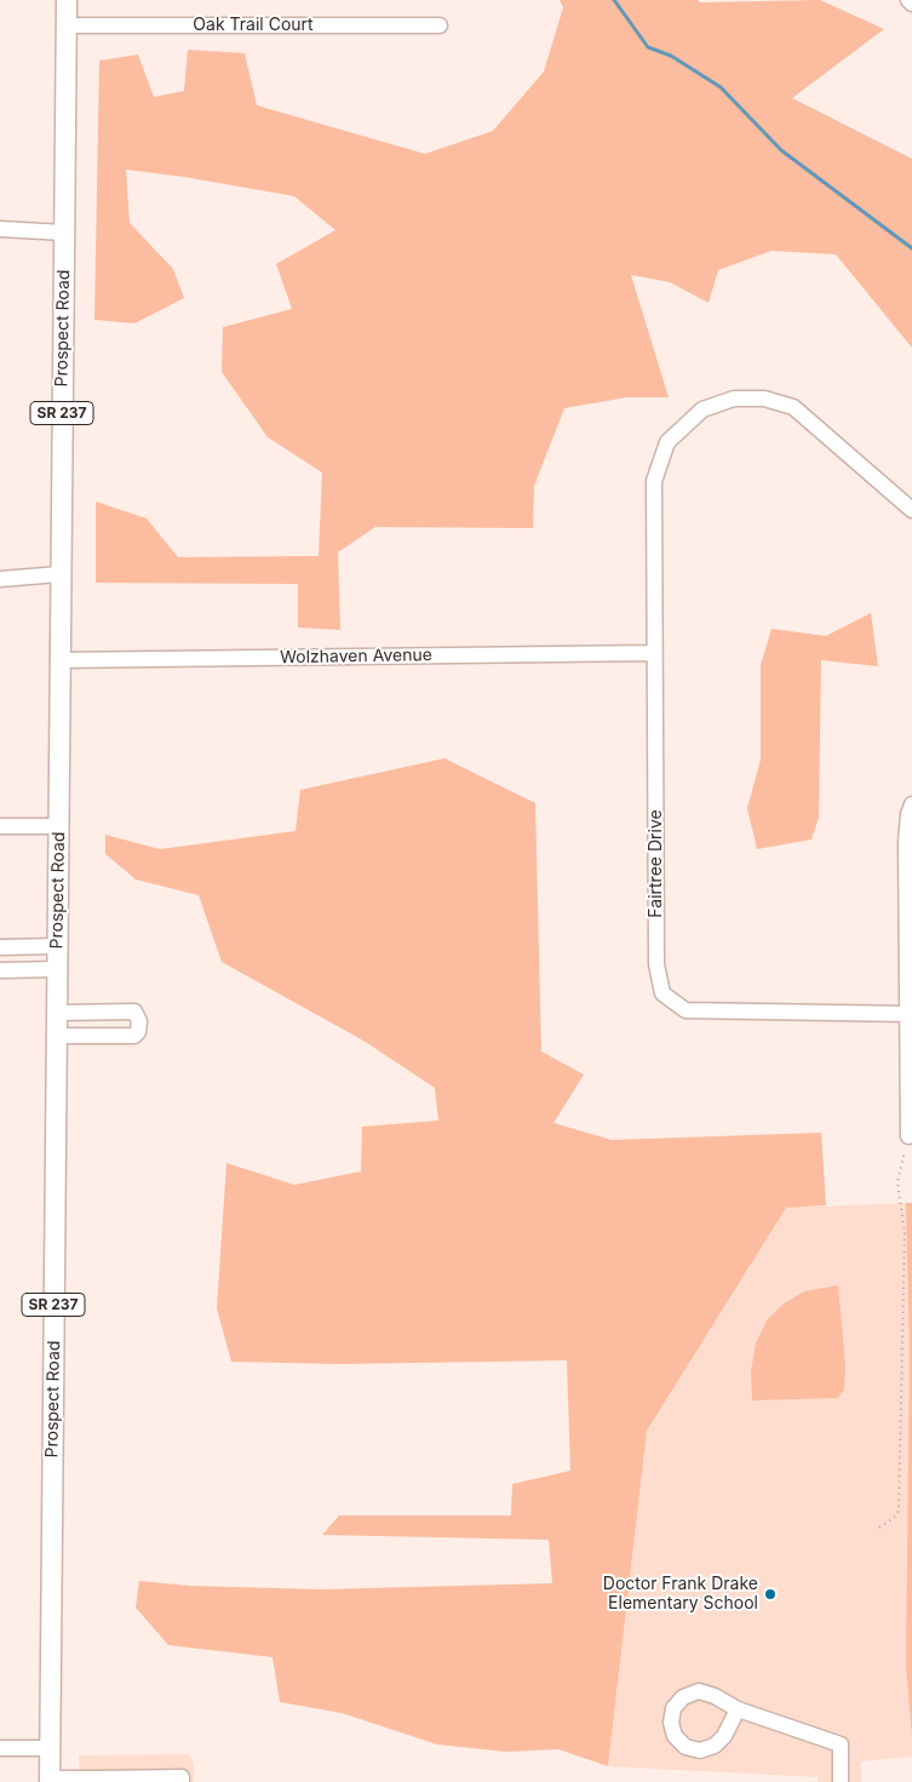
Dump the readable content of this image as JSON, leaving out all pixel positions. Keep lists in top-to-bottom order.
{
  "streets": {
    "main road": ["Prospect Road", "SR 237"],
    "street": ["Oak Trail Court", "Wolzhaven Avenue", "Fairtree Drive"]
  },
  "crossings": [
    ["Oak Trail Court", "Prospect Road"],
    ["Prospect Road", "Wolzhaven Avenue"],
    ["Wolzhaven Avenue", "Fairtree Drive"]
  ],
  "places": ["Doctor Frank Drake Elementary School"]
}
